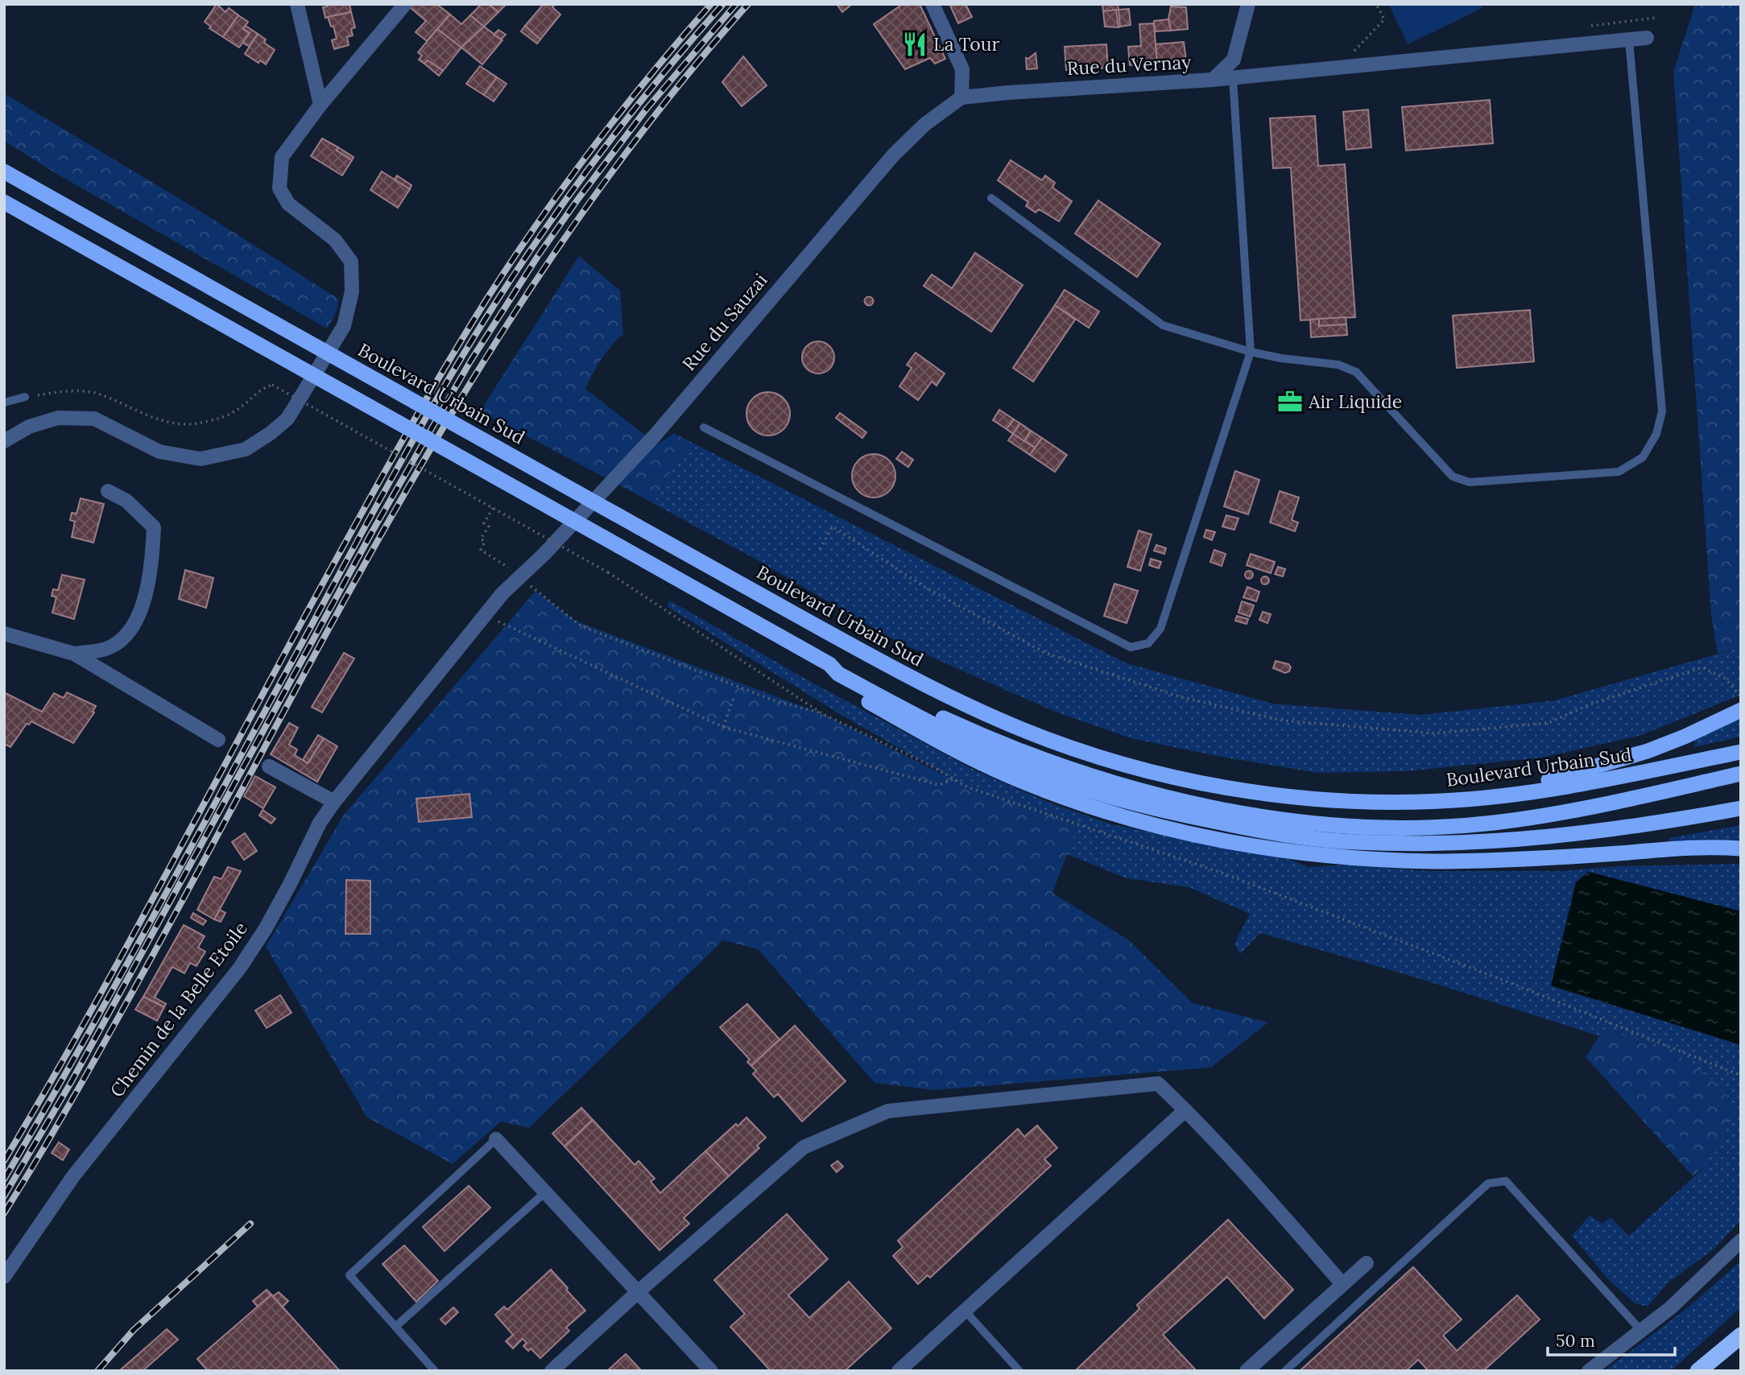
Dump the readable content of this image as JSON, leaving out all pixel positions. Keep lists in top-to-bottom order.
{
  "streets": {
    "highway": ["Boulevard Urbain Sud"],
    "street": ["Rue du Vernay", "Rue du Sauzai", "Chemin de la Belle Etoile"]
  },
  "crossings": [
    ["Rue du Vernay", "Rue du Sauzai"],
    ["Rue du Sauzai", "Chemin de la Belle Etoile"]
  ],
  "places": {
    "restaurant": ["La Tour"],
    "office": ["Air Liquide"]
  },
  "scale_bar": "50 m"
}
